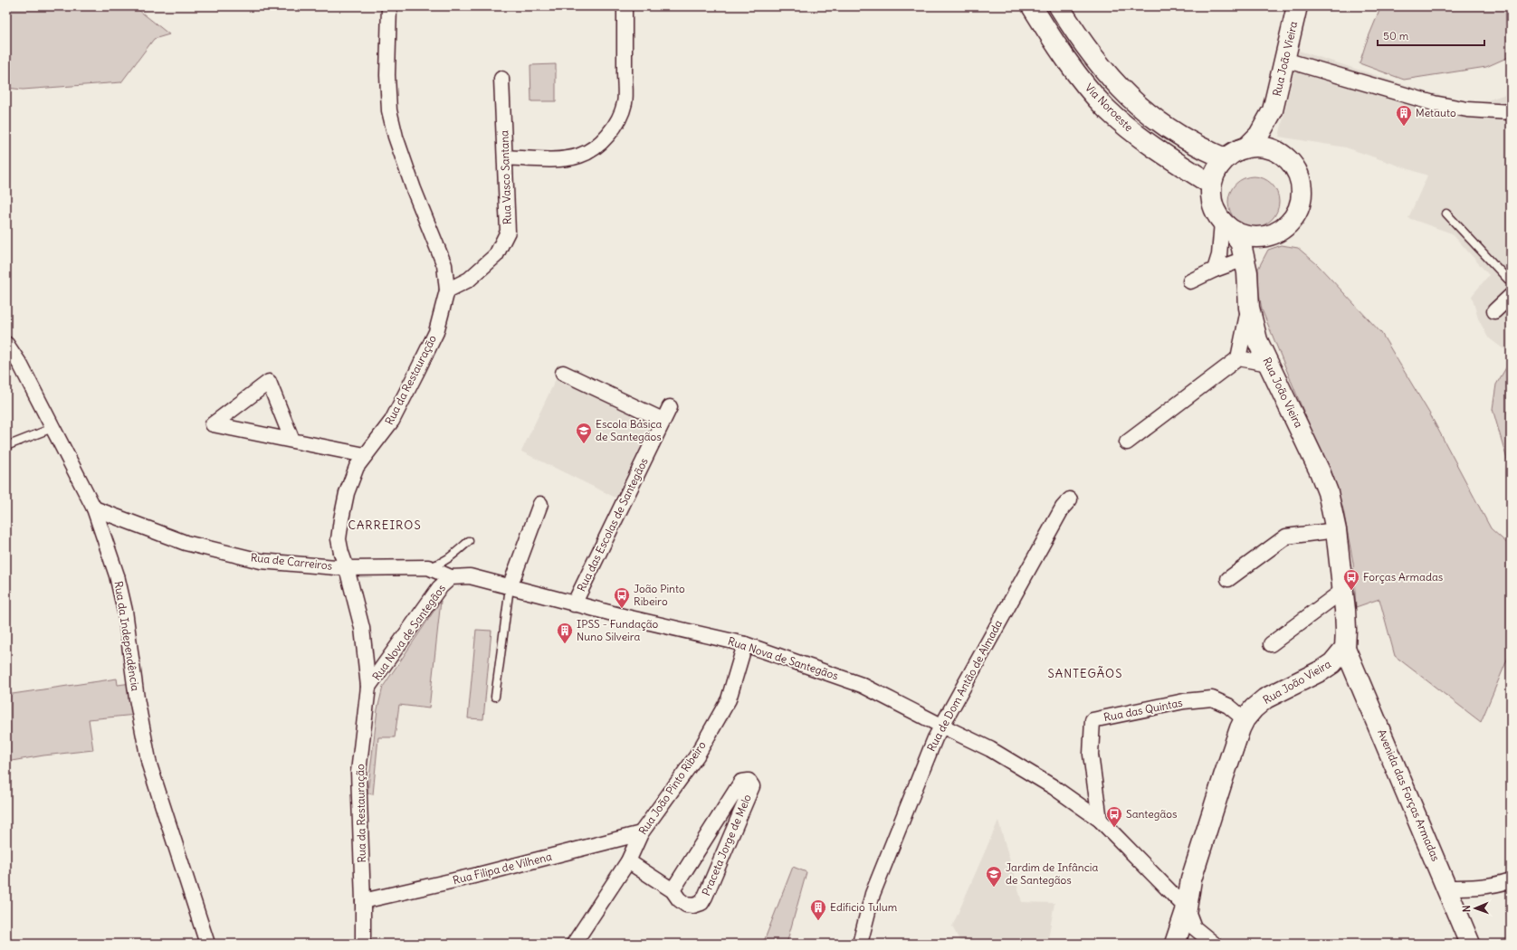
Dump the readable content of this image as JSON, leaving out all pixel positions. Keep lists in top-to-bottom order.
{
  "streets": {
    "street": [
      "Rua João Vieira",
      "Via Noroeste",
      "Rua Vasco Santana",
      "Rua da Restauração",
      "Rua das Escolas de Santegãos",
      "Rua de Carreiros",
      "Rua Nova de Santegãos",
      "Rua da Independência",
      "Rua de Dom Antão de Almada",
      "Rua das Quintas",
      "Rua João Pinto Ribeiro",
      "Avenida das Forças Armadas",
      "Praceta Jorge de Melo",
      "Rua Filipa de Vilhena"
    ]
  },
  "crossings": [
    ["Rua João Vieira", "Via Noroeste"],
    ["Rua João Vieira", "Rua Nova de Santegãos"],
    ["Rua João Vieira", "Rua das Quintas"],
    ["Rua João Vieira", "Avenida das Forças Armadas"],
    ["Rua Vasco Santana", "Rua da Restauração"],
    ["Rua da Restauração", "Rua de Carreiros"],
    ["Rua da Restauração", "Rua Nova de Santegãos"],
    ["Rua da Restauração", "Rua Filipa de Vilhena"],
    ["Rua das Escolas de Santegãos", "Rua Nova de Santegãos"],
    ["Rua de Carreiros", "Rua Nova de Santegãos"],
    ["Rua de Carreiros", "Rua da Independência"],
    ["Rua Nova de Santegãos", "Rua de Dom Antão de Almada"],
    ["Rua Nova de Santegãos", "Rua das Quintas"],
    ["Rua Nova de Santegãos", "Rua João Pinto Ribeiro"],
    ["Rua João Pinto Ribeiro", "Praceta Jorge de Melo"],
    ["Rua João Pinto Ribeiro", "Rua Filipa de Vilhena"]
  ],
  "districts": ["CARREIROS", "SANTEGÃOS"],
  "places": {
    "building": ["Metauto", "IPSS - Fundação Nuno Silveira", "Edíficio Tulum"],
    "school or university": ["Escola Básica de Santegãos", "Jardim de Infância de Santegãos"],
    "bus stop": ["Forças Armadas", "João Pinto Ribeiro", "Santegãos"]
  },
  "scale_bar": "50 m",
  "north": "left"
}
